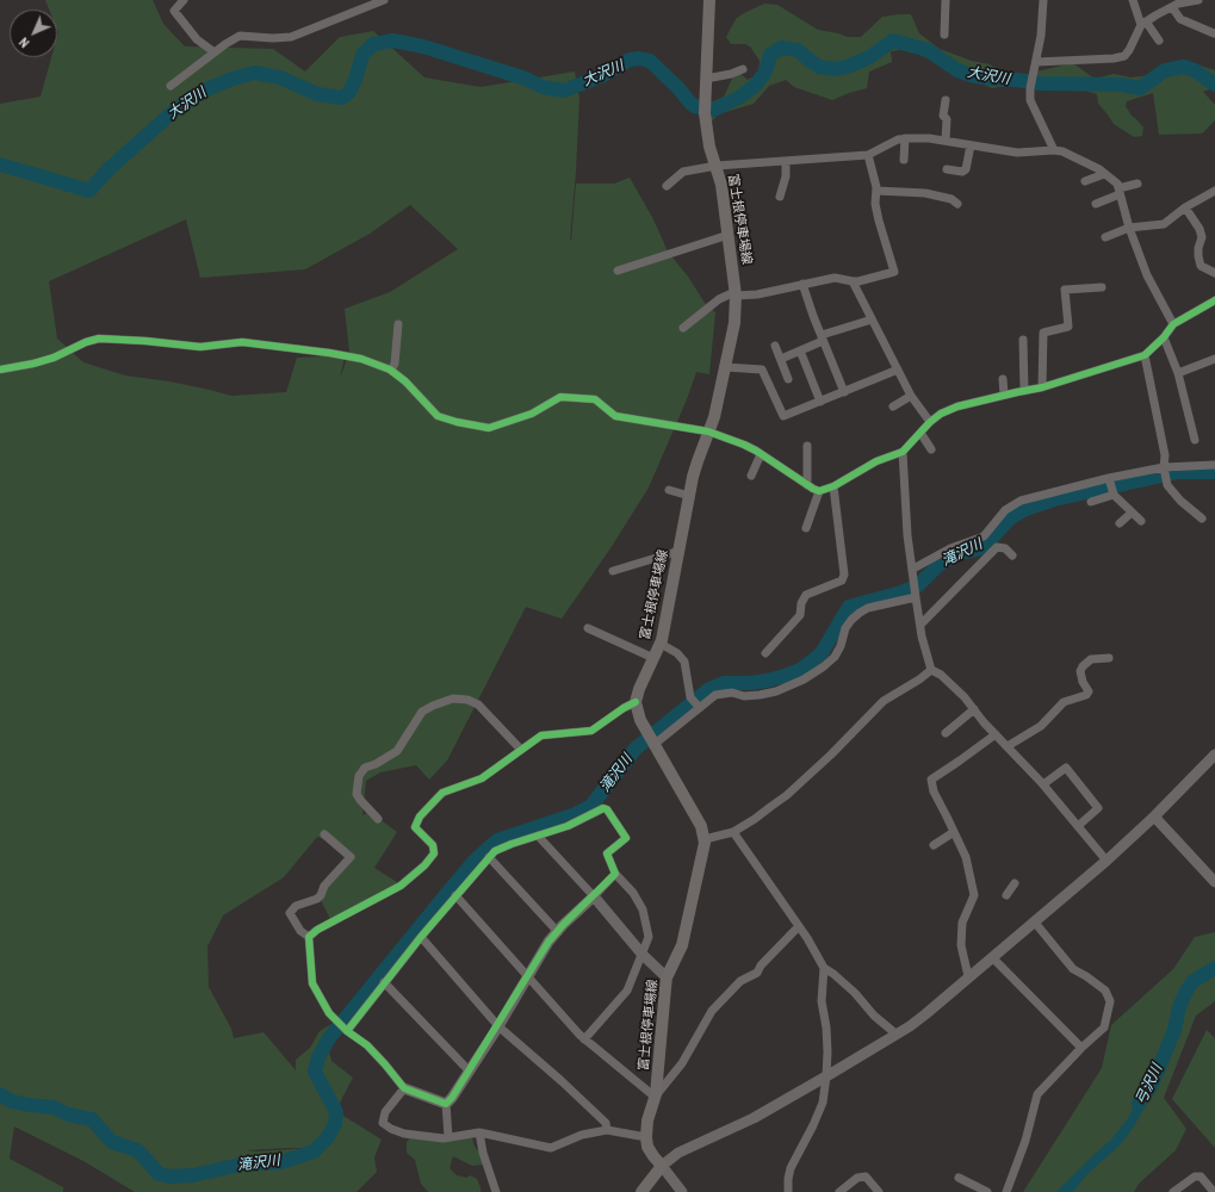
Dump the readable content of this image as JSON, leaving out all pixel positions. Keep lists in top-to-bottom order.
{
  "streets": {
    "main road": ["富士根停車場線"]
  },
  "water": ["大沢川", "滝沢川", "弓沢川"],
  "north": "bottom left"
}
